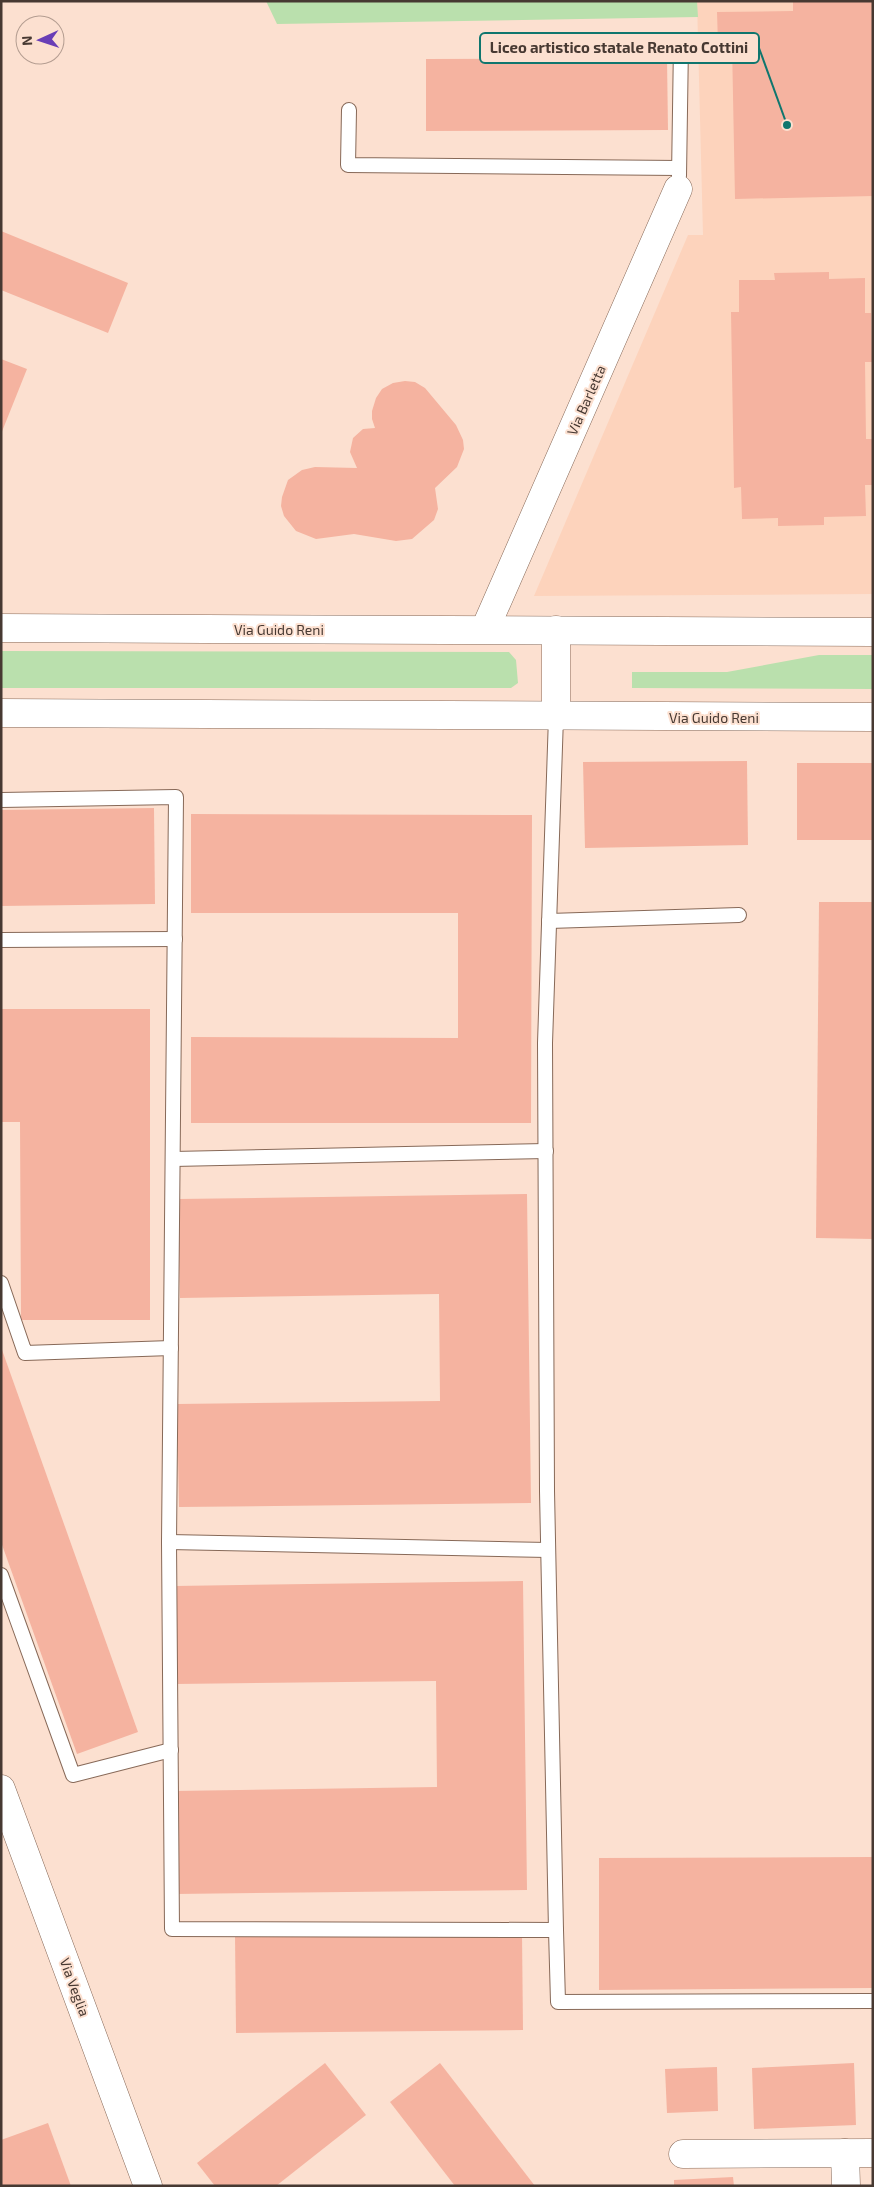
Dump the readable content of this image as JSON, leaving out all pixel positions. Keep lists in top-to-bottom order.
{
  "streets": {
    "main road": ["Via Barletta", "Via Guido Reni", "Via Veglia"]
  },
  "crossings": [
    ["Via Barletta", "Via Guido Reni"]
  ],
  "places": ["Liceo artistico statale Renato Cottini"],
  "north": "left"
}
